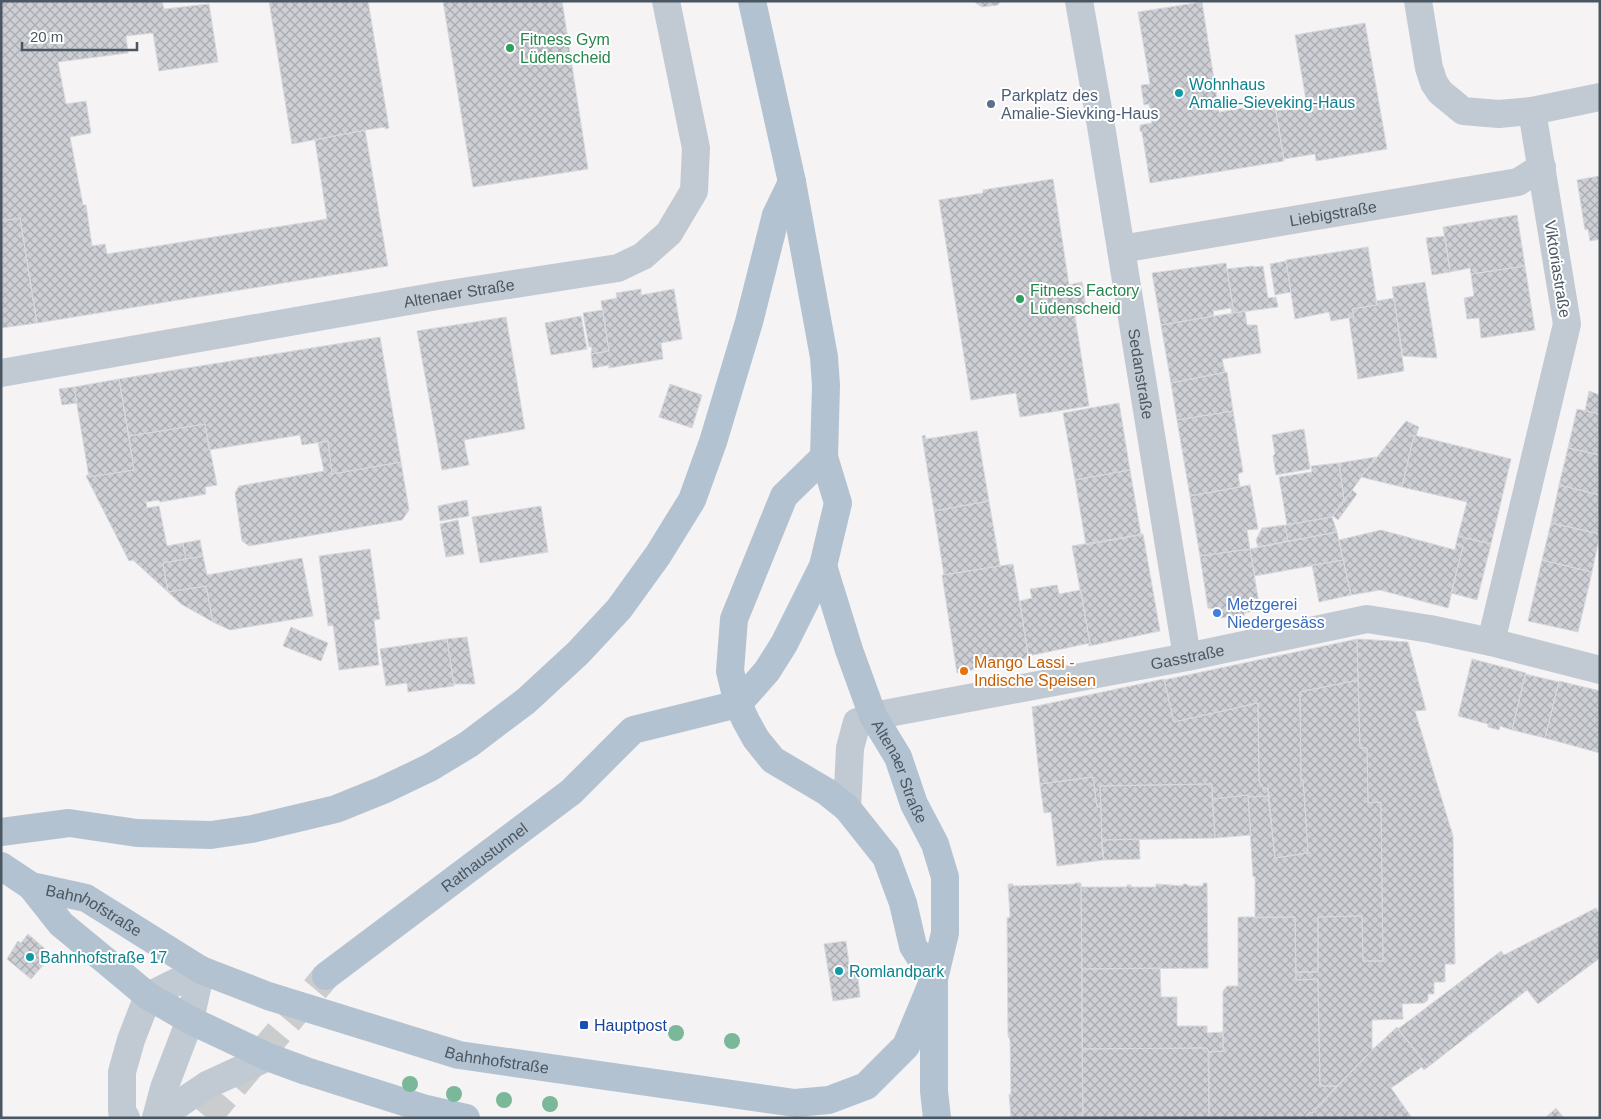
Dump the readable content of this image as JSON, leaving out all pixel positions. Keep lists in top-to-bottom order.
{
  "streets": {
    "main road": ["Altenaer Straße", "Rathaustunnel", "Bahnhofstraße"],
    "street": [
      "Liebigstraße",
      "Viktoriastraße",
      "Sedanstraße",
      "Gasstraße"
    ]
  },
  "crossings": [
    ["Liebigstraße", "Viktoriastraße"],
    ["Liebigstraße", "Sedanstraße"],
    ["Viktoriastraße", "Gasstraße"],
    ["Altenaer Straße", "Gasstraße"],
    ["Altenaer Straße", "Bahnhofstraße"],
    ["Sedanstraße", "Gasstraße"]
  ],
  "places": {
    "other": [
      "Fitness Gym Lüdenscheid",
      "Wohnhaus Amalie-Sieveking-Haus",
      "Parkplatz des Amalie-Sievking-Haus",
      "Fitness Factory Lüdenscheid",
      "Metzgerei Niedergesäss",
      "Mango Lassi - Indische Speisen",
      "Bahnhofstraße 17",
      "Romlandpark"
    ],
    "transit": ["Hauptpost"]
  },
  "scale_bar": "20 m"
}
